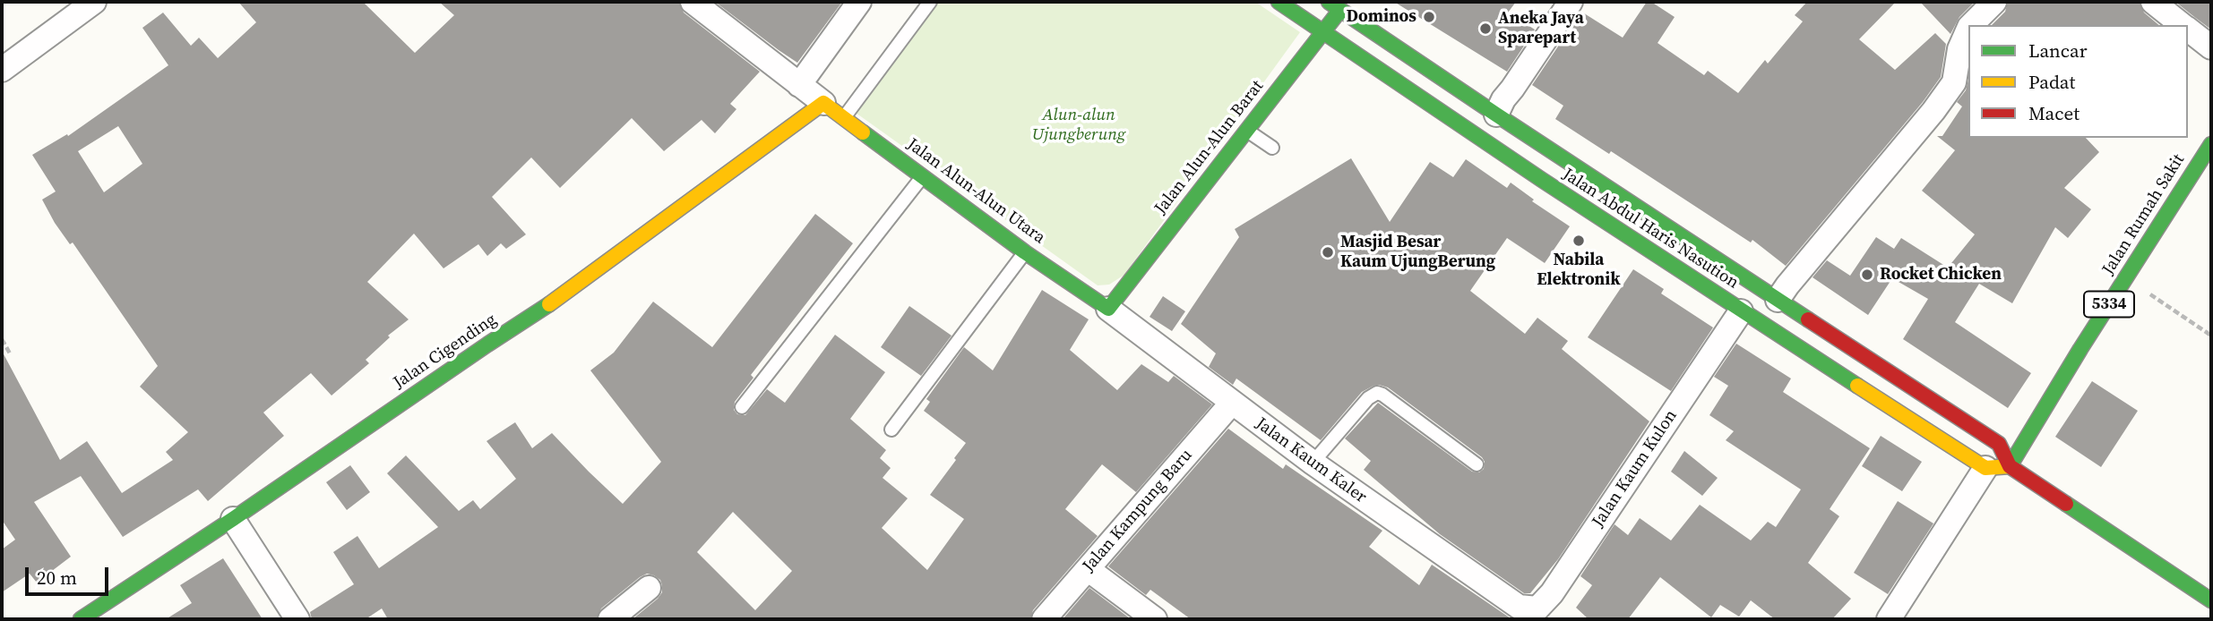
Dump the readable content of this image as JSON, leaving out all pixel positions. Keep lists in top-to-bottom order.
{
  "streets": {
    "main road": [
      "Jalan Alun-Alun Barat",
      "Jalan Alun-Alun Utara",
      "Jalan Rumah Sakit",
      "Jalan Abdul Haris Nasution",
      "5334",
      "Jalan Cigending"
    ],
    "street": ["Jalan Kaum Kaler", "Jalan Kaum Kulon", "Jalan Kampung Baru"]
  },
  "crossings": [
    ["Jalan Alun-Alun Barat", "Jalan Alun-Alun Utara"],
    ["Jalan Alun-Alun Barat", "Jalan Abdul Haris Nasution"],
    ["Jalan Alun-Alun Barat", "Jalan Kaum Kaler"],
    ["Jalan Alun-Alun Utara", "Jalan Cigending"],
    ["Jalan Alun-Alun Utara", "Jalan Kaum Kaler"],
    ["Jalan Rumah Sakit", "Jalan Abdul Haris Nasution"],
    ["Jalan Abdul Haris Nasution", "Jalan Kaum Kulon"],
    ["Jalan Kaum Kaler", "Jalan Kaum Kulon"],
    ["Jalan Kaum Kaler", "Jalan Kampung Baru"]
  ],
  "parks": ["Alun-alun Ujungberung"],
  "places": [
    "Dominos",
    "Aneka Jaya Sparepart",
    "Nabila Elektronik",
    "Masjid Besar Kaum UjungBerung",
    "Rocket Chicken"
  ],
  "legend": ["Lancar", "Padat", "Macet"],
  "scale_bar": "20 m"
}
